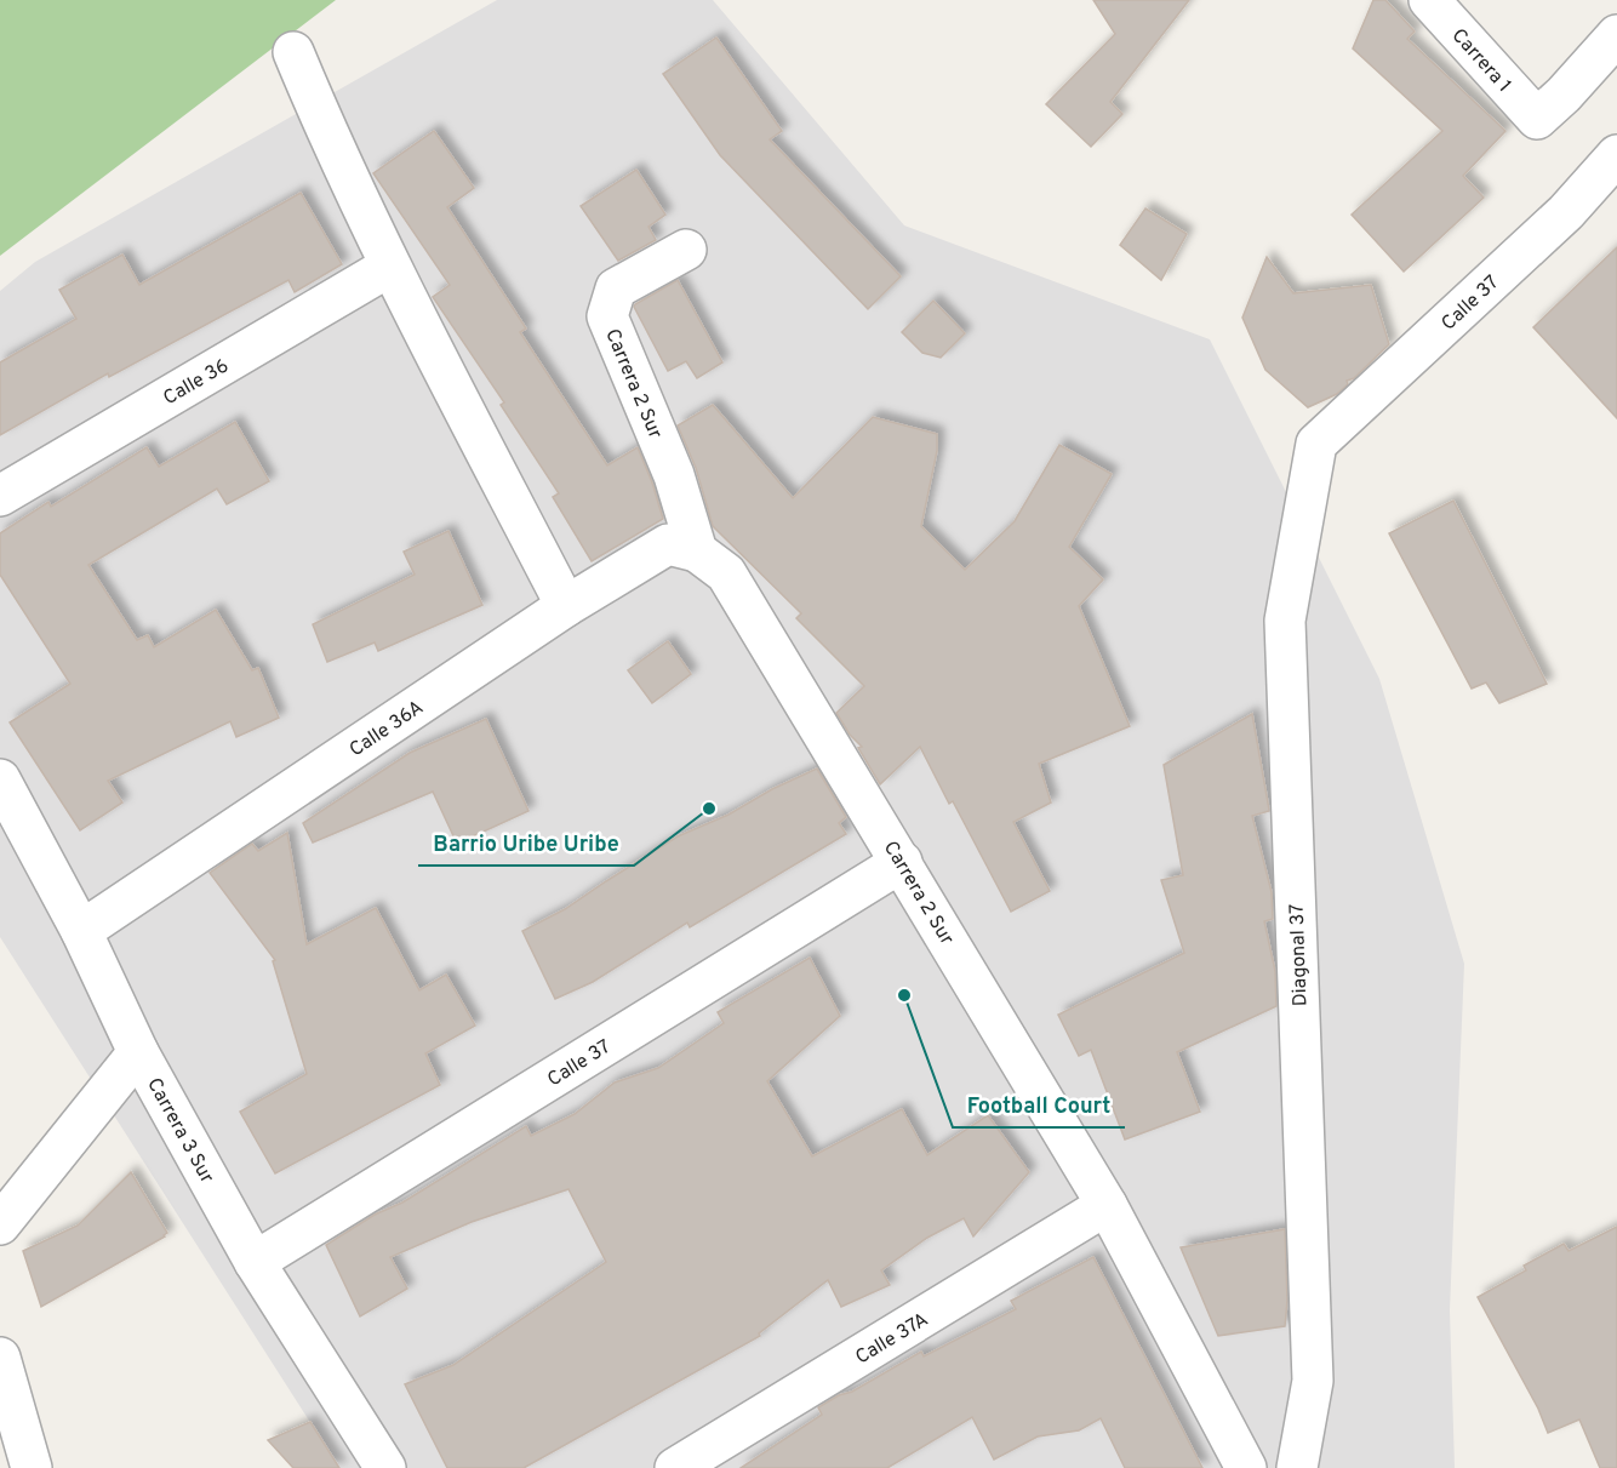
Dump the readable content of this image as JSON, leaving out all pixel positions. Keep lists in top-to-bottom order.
{
  "streets": {
    "street": [
      "Carrera 1",
      "Calle 37",
      "Calle 36",
      "Carrera 2 Sur",
      "Calle 36A",
      "Diagonal 37",
      "Carrera 3 Sur",
      "Calle 37A"
    ]
  },
  "crossings": [
    ["Calle 37", "Carrera 2 Sur"],
    ["Calle 37", "Diagonal 37"],
    ["Calle 37", "Carrera 3 Sur"],
    ["Carrera 2 Sur", "Calle 36A"],
    ["Carrera 2 Sur", "Calle 37A"],
    ["Calle 36A", "Carrera 3 Sur"]
  ],
  "places": ["Barrio Uribe Uribe", "Football Court"]
}
